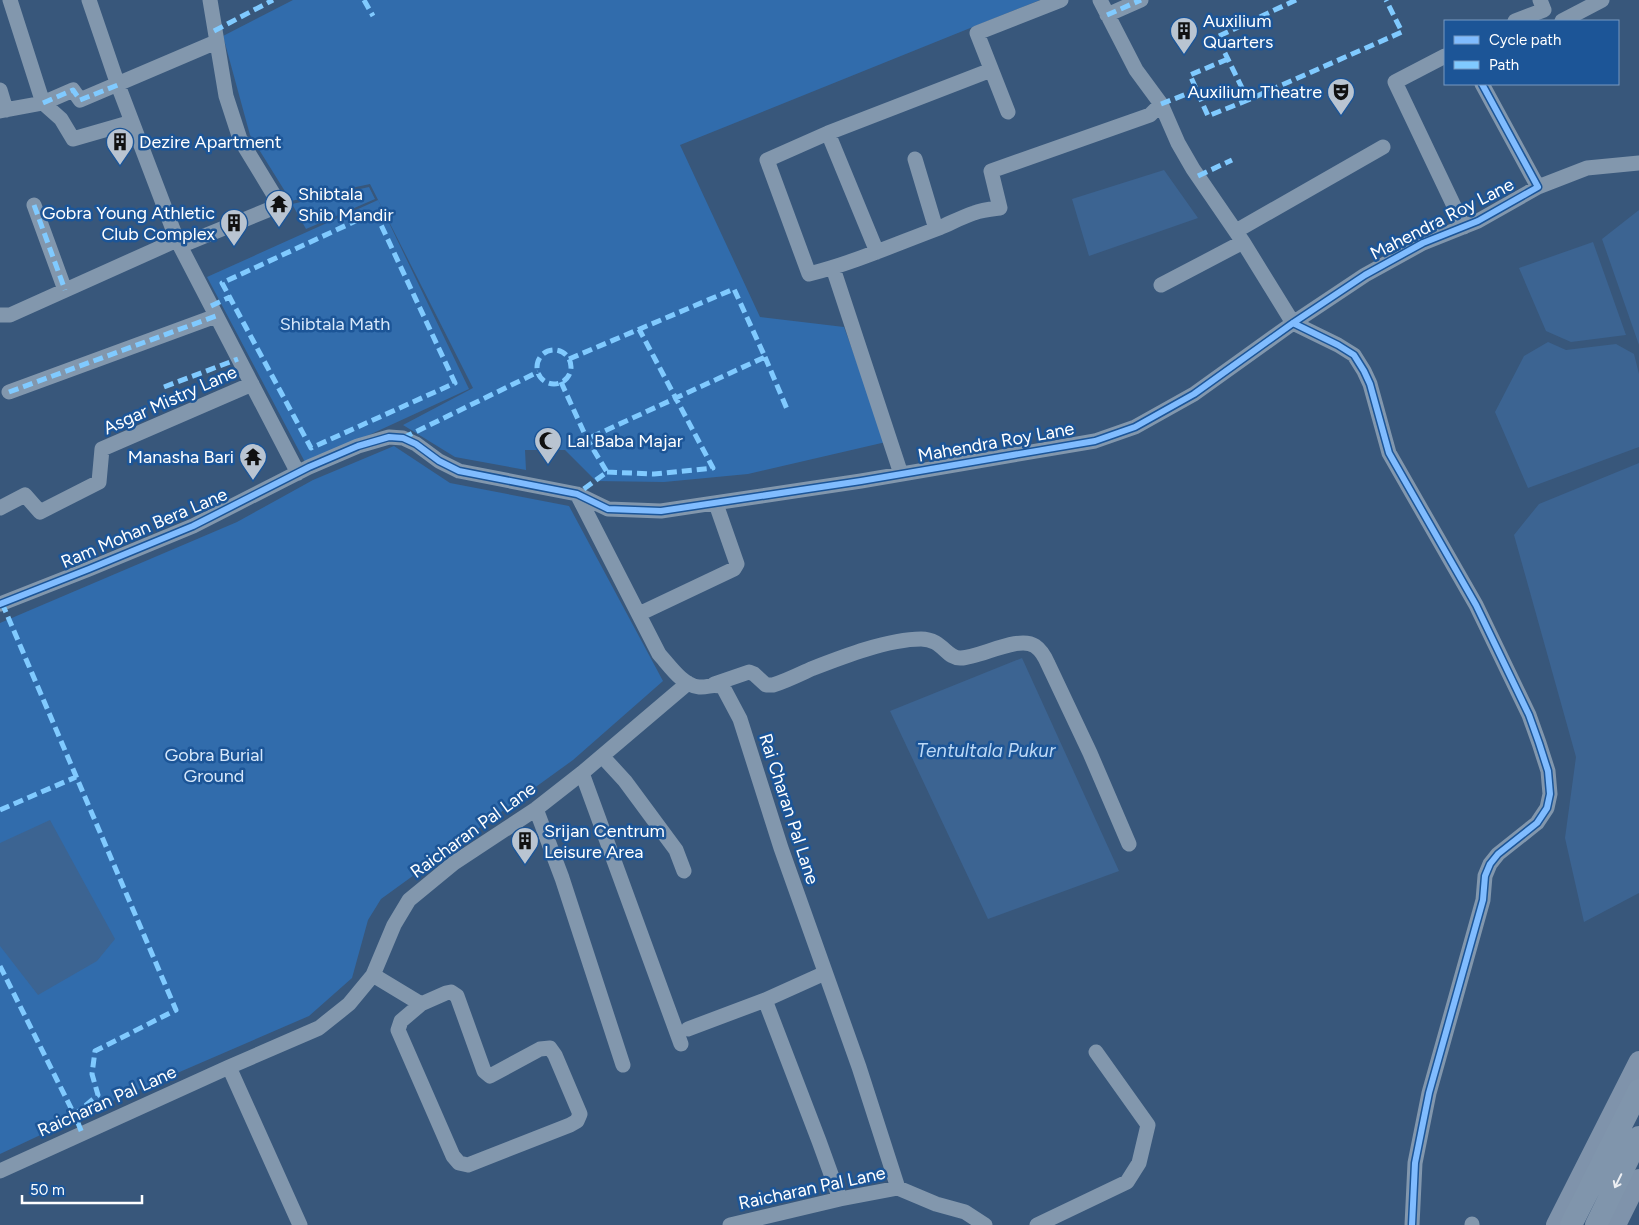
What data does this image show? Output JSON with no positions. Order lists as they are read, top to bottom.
{
  "streets": {
    "street": [
      "Mahendra Roy Lane",
      "Asgar Mistry Lane",
      "Ram Mohan Bera Lane",
      "Rai Charan Pal Lane",
      "Raicharan Pal Lane"
    ]
  },
  "crossings": [
    ["Mahendra Roy Lane", "Asgar Mistry Lane"],
    ["Mahendra Roy Lane", "Ram Mohan Bera Lane"],
    ["Asgar Mistry Lane", "Ram Mohan Bera Lane"],
    ["Rai Charan Pal Lane", "Raicharan Pal Lane"]
  ],
  "water": ["Tentultala Pukur"],
  "parks": ["Shibtala Math", "Gobra Burial Ground"],
  "places": {
    "building": [
      "Auxilium Quarters",
      "Dezire Apartment",
      "Gobra Young Athletic Club Complex",
      "Srijan Centrum Leisure Area"
    ],
    "theatre": ["Auxilium Theatre"],
    "temple": ["Shibtala Shib Mandir", "Manasha Bari"],
    "mosque": ["Lal Baba Majar"]
  },
  "legend": ["Cycle path", "Path"],
  "scale_bar": "50 m"
}
